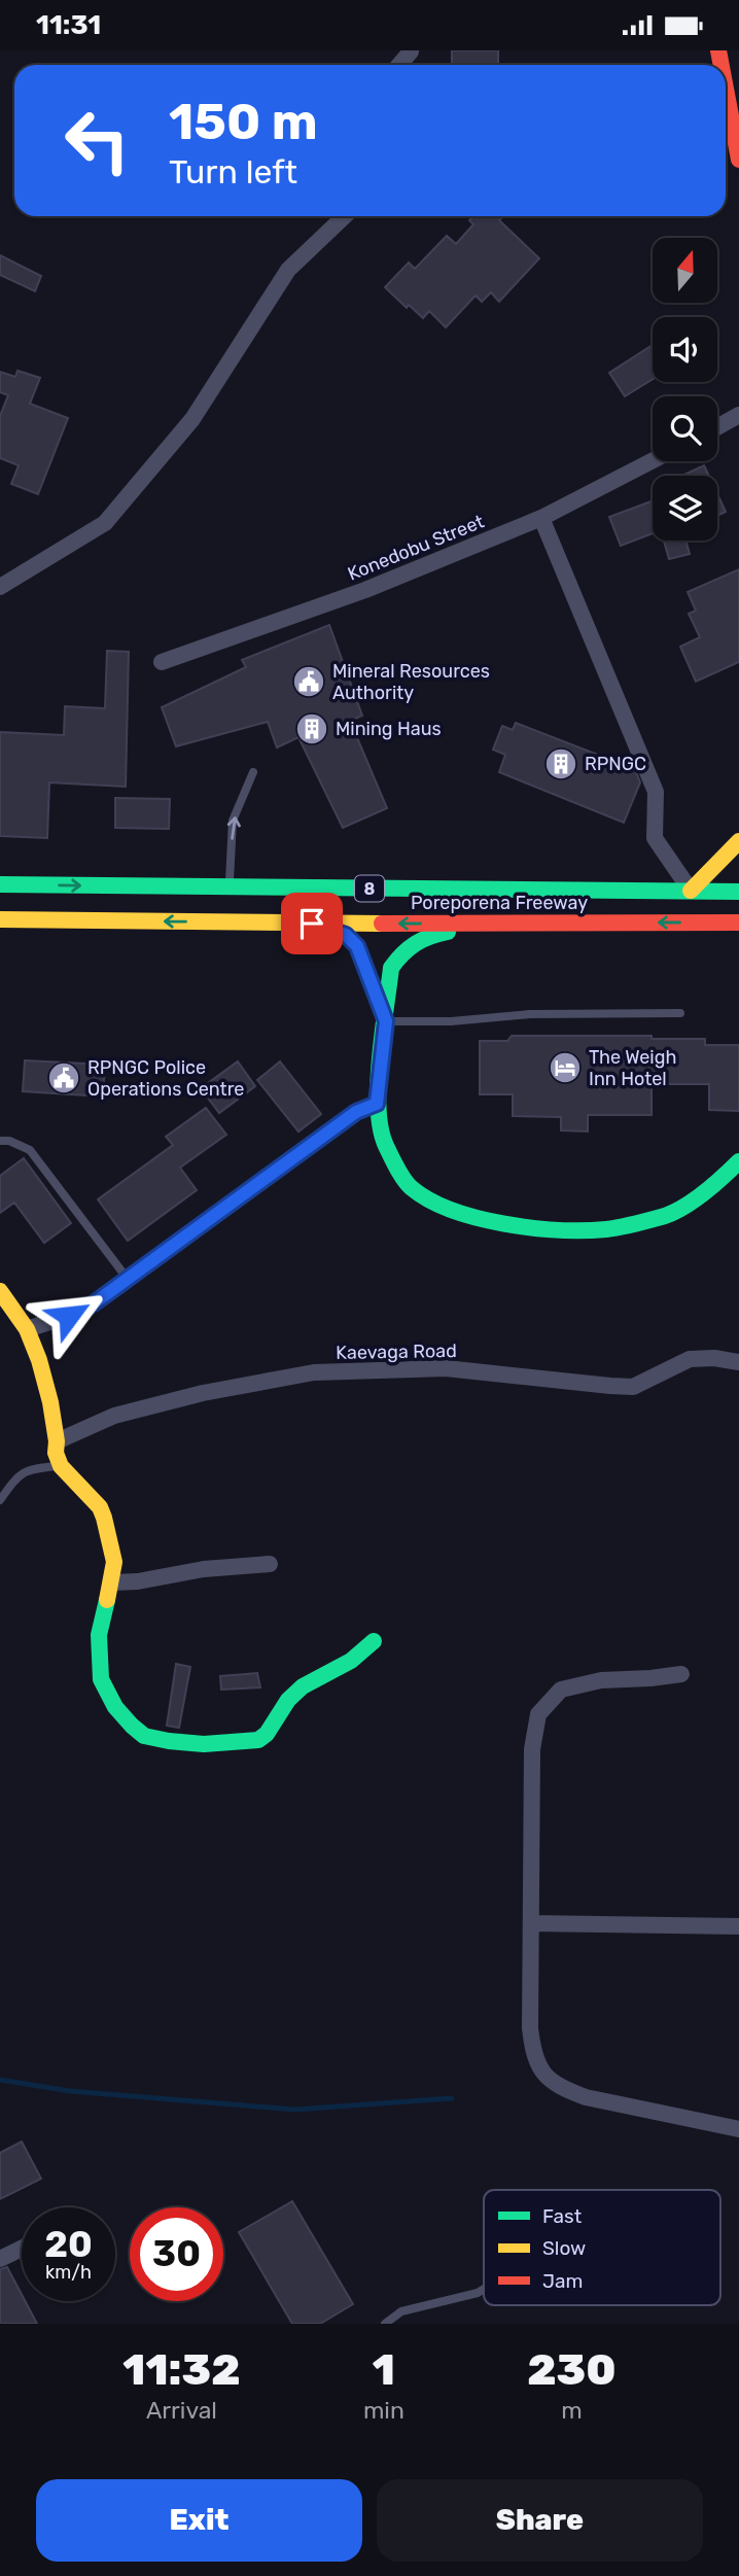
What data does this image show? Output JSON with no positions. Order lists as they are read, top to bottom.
{
  "streets": {
    "main road": ["8", "Poreporena Freeway"],
    "street": ["Konedobu Street", "Kaevaga Road"]
  },
  "places": {
    "public building": ["Mineral Resources Authority", "RPNGC Police Operations Centre"],
    "building": ["Mining Haus", "RPNGC"],
    "hotel": ["The Weigh Inn Hotel"]
  },
  "legend": ["Fast", "Slow", "Jam"],
  "north": "top",
  "page": {
    "status": "11:31",
    "turn": ["150 m", "Turn left"],
    "speed": "20 km/h",
    "limit": "30",
    "eta": [
      "11:32",
      "Arrival",
      "1",
      "min",
      "230",
      "m"
    ],
    "buttons": ["Exit", "Share"]
  }
}
